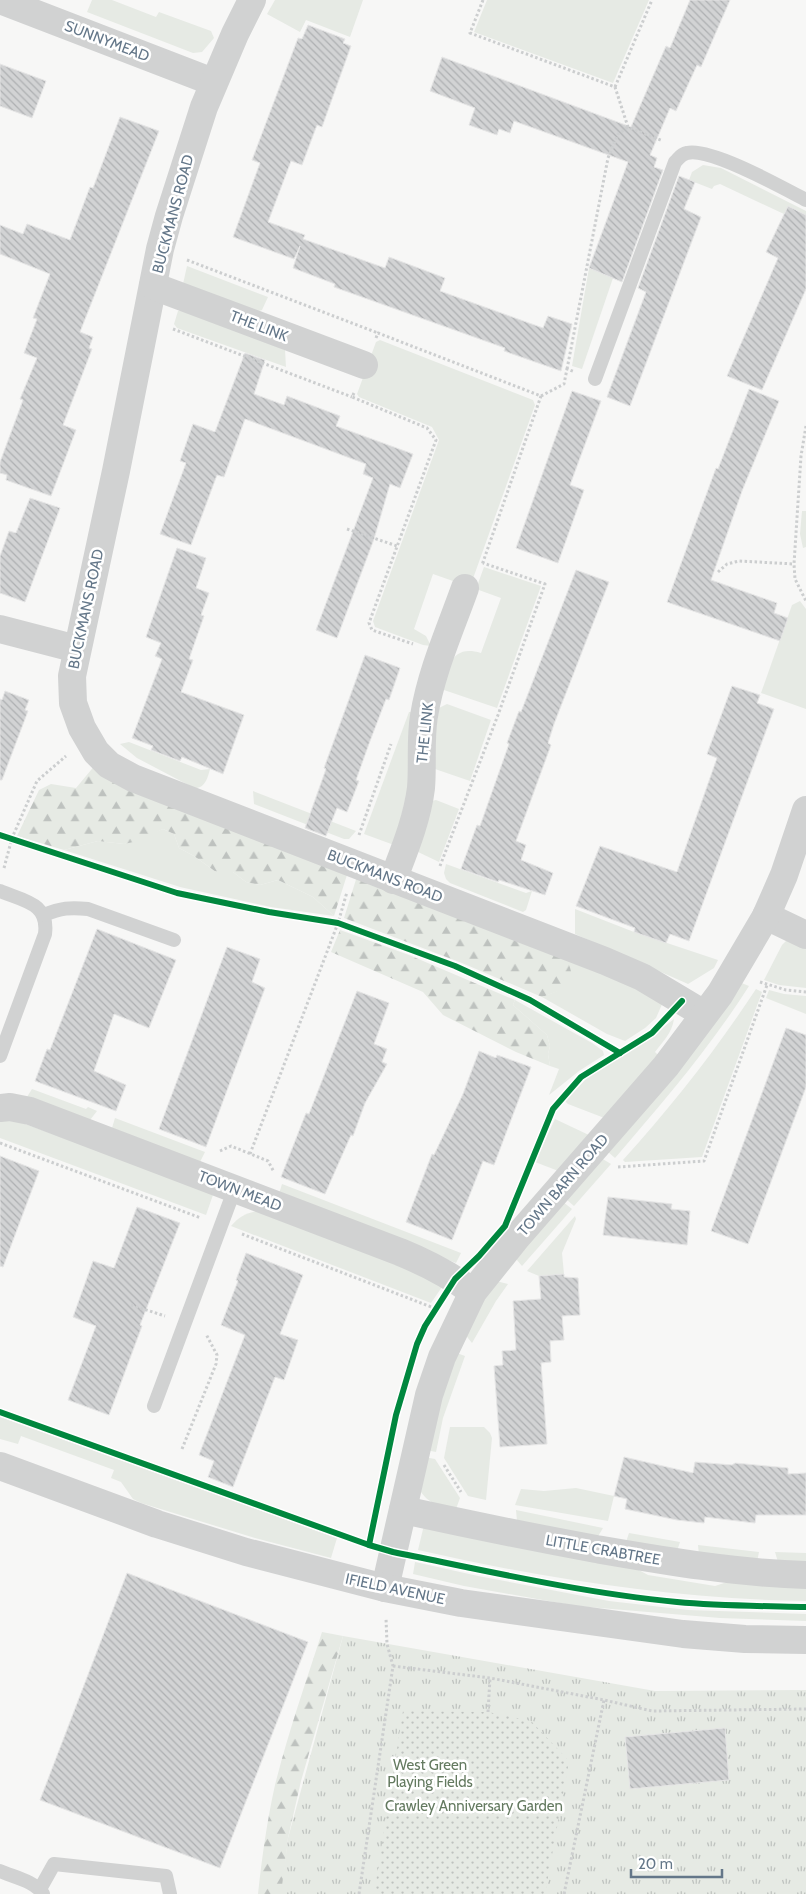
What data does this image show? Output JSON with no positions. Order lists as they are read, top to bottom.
{
  "streets": {
    "street": [
      "SUNNYMEAD",
      "BUCKMANS ROAD",
      "THE LINK",
      "TOWN BARN ROAD",
      "TOWN MEAD",
      "LITTLE CRABTREE",
      "IFIELD AVENUE"
    ]
  },
  "crossings": [
    ["SUNNYMEAD", "BUCKMANS ROAD"],
    ["BUCKMANS ROAD", "THE LINK"],
    ["BUCKMANS ROAD", "TOWN BARN ROAD"],
    ["TOWN BARN ROAD", "TOWN MEAD"],
    ["TOWN BARN ROAD", "LITTLE CRABTREE"],
    ["TOWN BARN ROAD", "IFIELD AVENUE"]
  ],
  "parks": ["West Green Playing Fields", "Crawley Anniversary Garden"],
  "scale_bar": "20 m"
}
